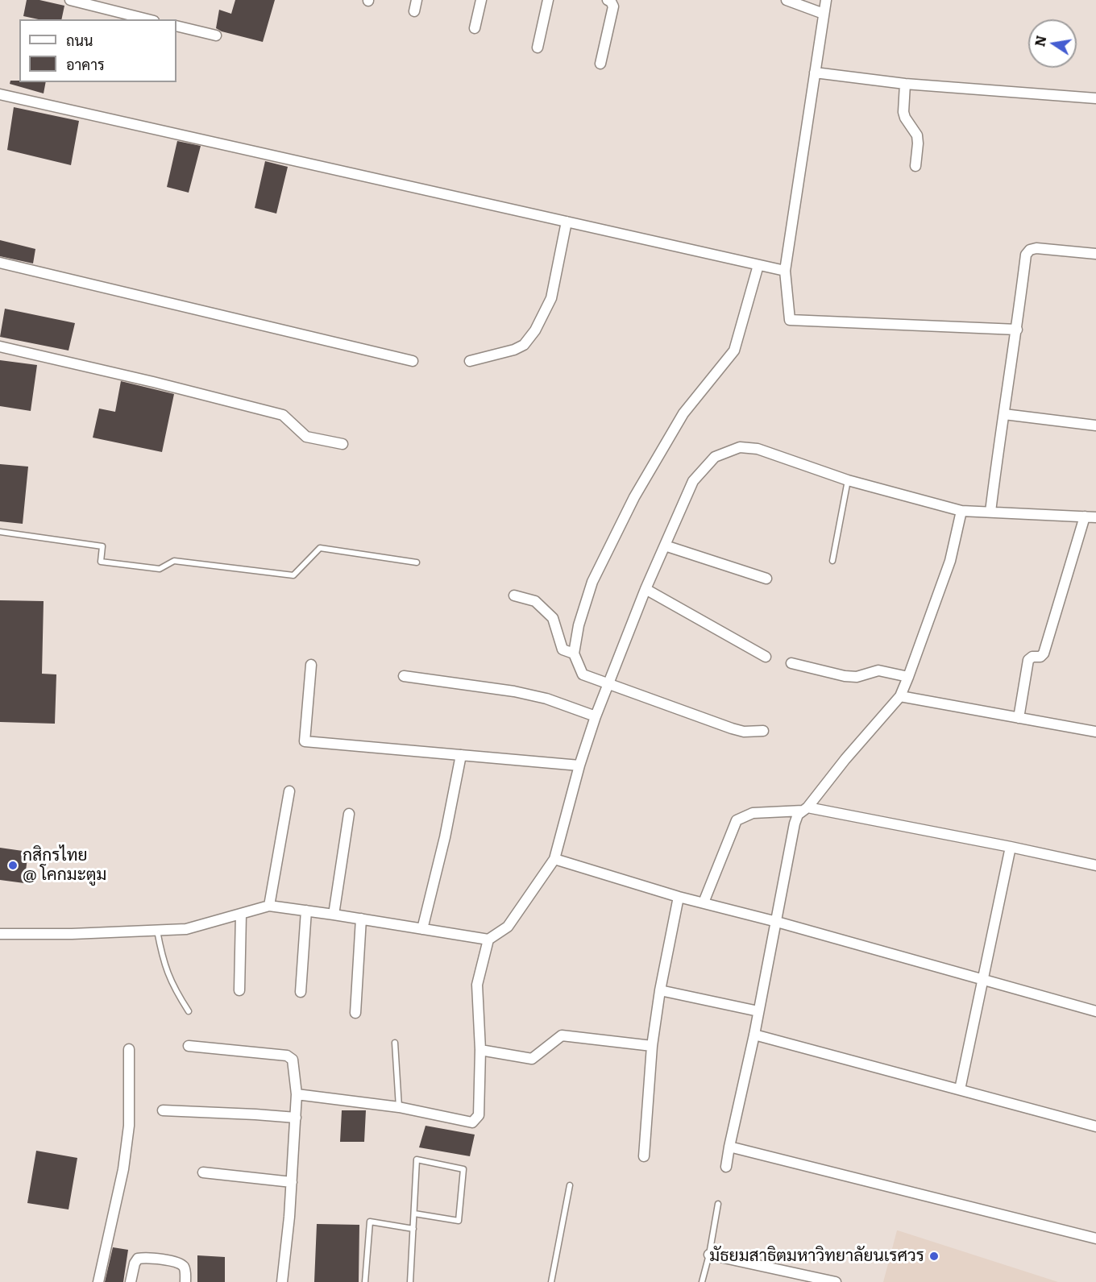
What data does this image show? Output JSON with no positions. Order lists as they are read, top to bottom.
{
  "places": ["กสิกรไทย @ โคกมะตูม", "มัธยมสาธิตมหาวิทยาลัยนเรศวร"],
  "legend": ["ถนน", "อาคาร"],
  "north": "left"
}
